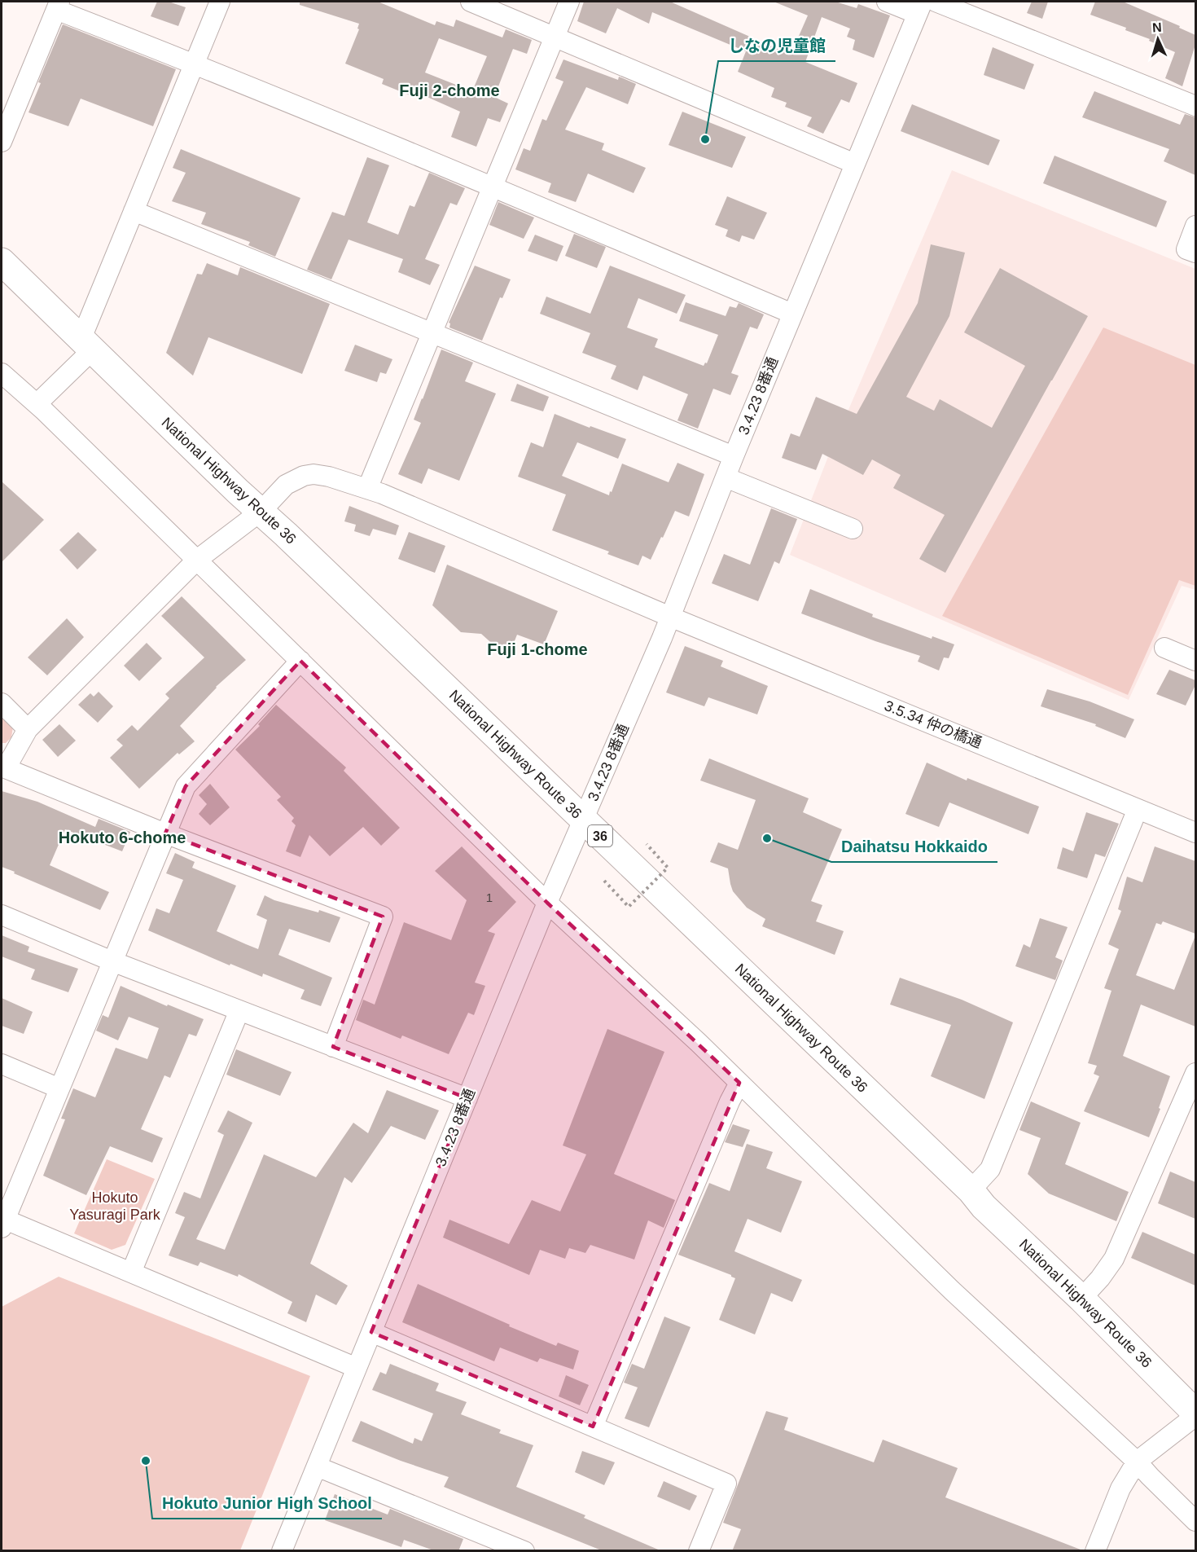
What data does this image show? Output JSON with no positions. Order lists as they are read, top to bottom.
{
  "streets": {
    "highway": ["National Highway Route 36", "36"],
    "street": ["3.4.23 8番通", "3.5.34 仲の橋通"]
  },
  "crossings": [
    ["3.4.23 8番通", "National Highway Route 36"],
    ["3.4.23 8番通", "3.5.34 仲の橋通"],
    ["National Highway Route 36", "3.5.34 仲の橋通"]
  ],
  "districts": ["Fuji 2-chome", "Fuji 1-chome", "Hokuto 6-chome"],
  "parks": ["Hokuto Yasuragi Park"],
  "places": ["しなの児童館", "Daihatsu Hokkaido", "Hokuto Junior High School"],
  "house_numbers": ["1"],
  "north": "top"
}
